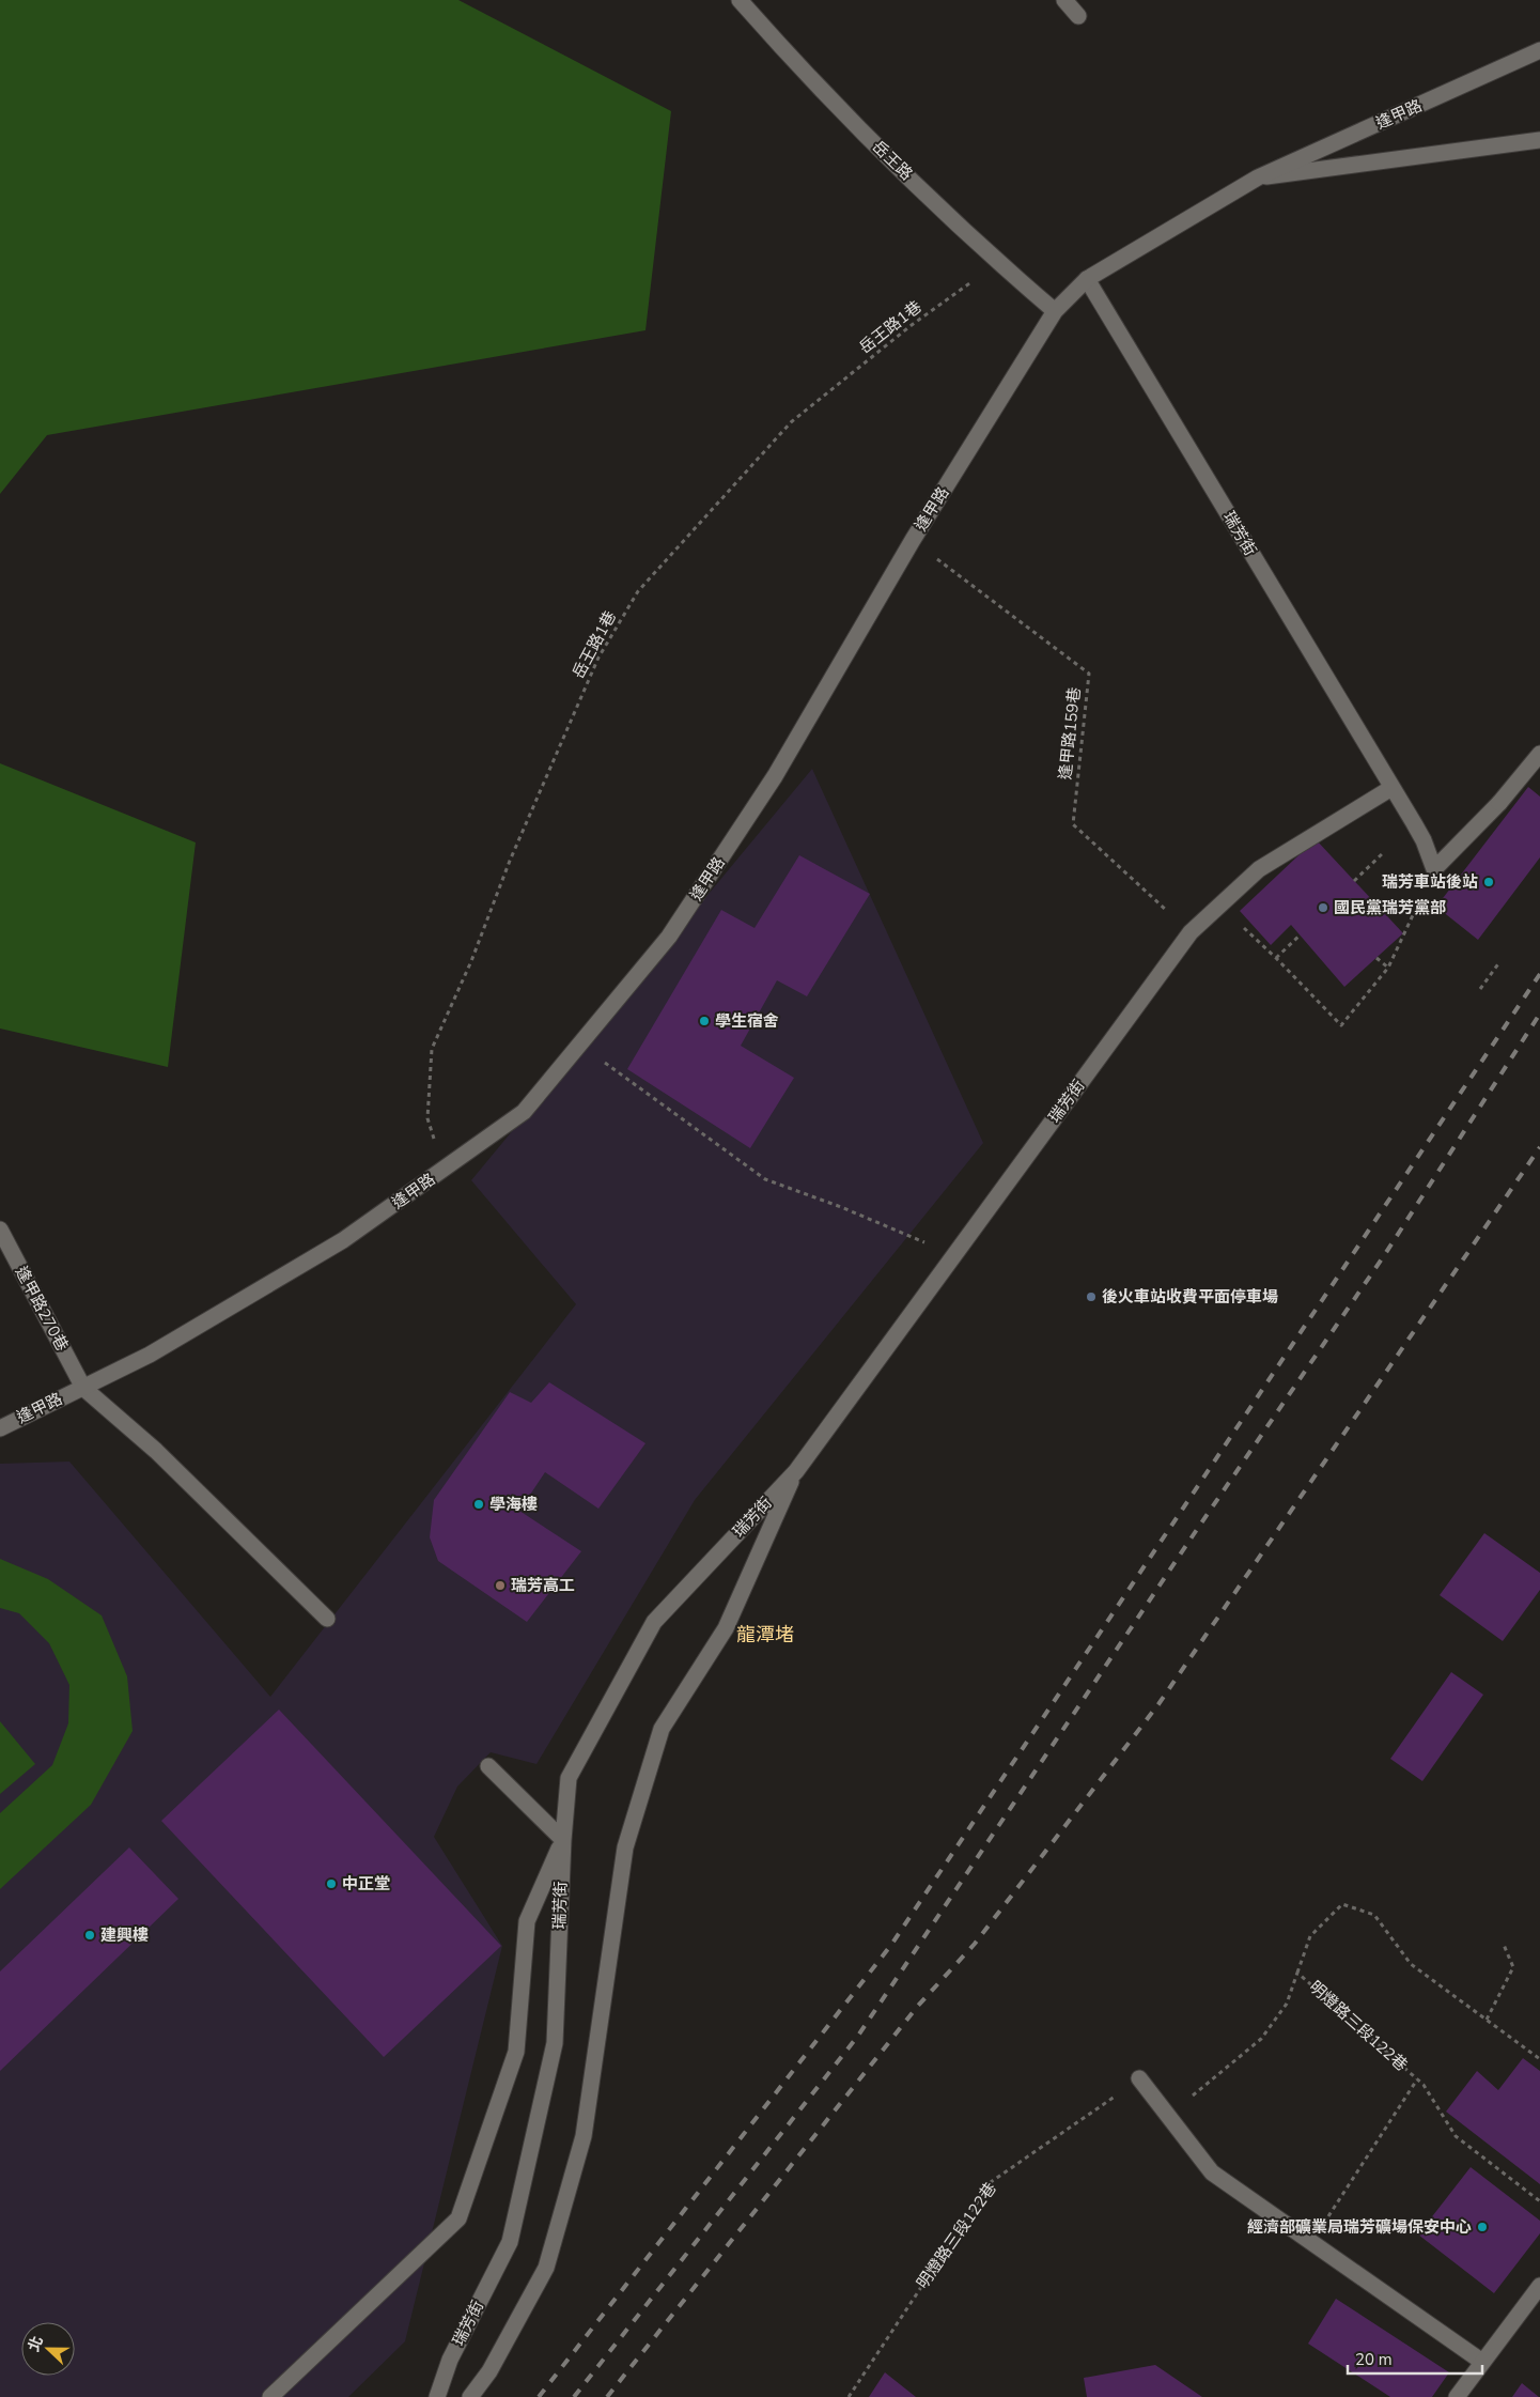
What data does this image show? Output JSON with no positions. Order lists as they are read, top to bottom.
{
  "streets": {
    "main road": [
      "逢甲路",
      "岳王路",
      "瑞芳街",
      "逢甲路270巷"
    ],
    "path": ["岳王路1巷", "逢甲路159巷", "明燈路三段122巷"]
  },
  "crossings": [
    ["逢甲路", "岳王路"],
    ["逢甲路", "岳王路1巷"],
    ["逢甲路", "瑞芳街"],
    ["逢甲路", "逢甲路159巷"],
    ["逢甲路", "逢甲路270巷"],
    ["岳王路", "岳王路1巷"],
    ["瑞芳街", "逢甲路159巷"]
  ],
  "districts": ["龍潭堵"],
  "places": [
    "瑞芳車站後站",
    "國民黨瑞芳黨部",
    "學生宿舍",
    "後火車站收費平面停車場",
    "學海樓",
    "瑞芳高工",
    "中正堂",
    "建興樓",
    "經濟部礦業局瑞芳礦場保安中心"
  ],
  "scale_bar": "20 m",
  "north": "left"
}
